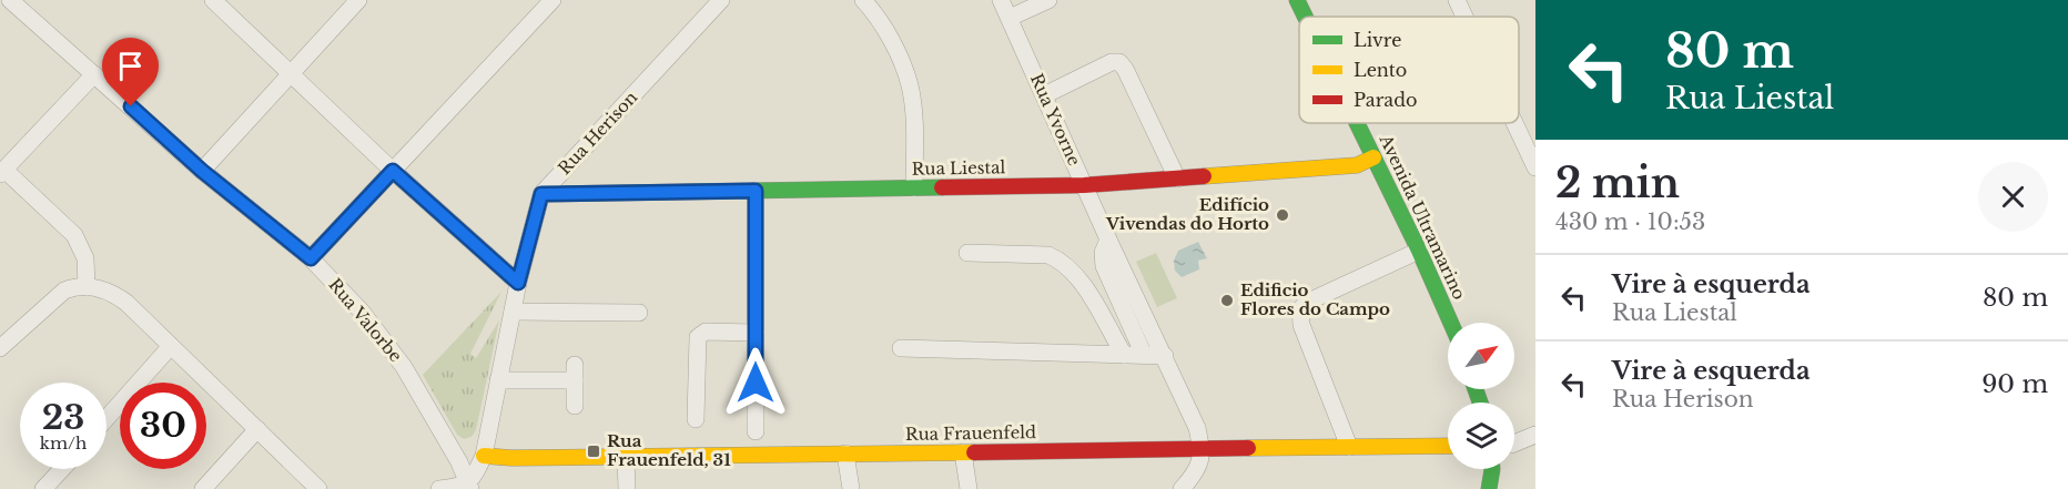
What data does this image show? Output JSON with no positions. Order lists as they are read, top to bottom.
{
  "streets": {
    "street": [
      "Rua Yvorne",
      "Rua Herison",
      "Rua Liestal",
      "Avenida Ultramarino",
      "Rua Valorbe",
      "Rua Frauenfeld"
    ]
  },
  "crossings": [
    ["Rua Yvorne", "Rua Liestal"],
    ["Rua Yvorne", "Rua Frauenfeld"],
    ["Rua Herison", "Rua Liestal"],
    ["Rua Herison", "Rua Valorbe"],
    ["Rua Herison", "Rua Frauenfeld"],
    ["Rua Liestal", "Avenida Ultramarino"]
  ],
  "places": {
    "other": ["Edifício Vivendas do Horto", "Edificio Flores do Campo"],
    "transit": ["Rua Frauenfeld, 31"]
  },
  "legend": ["Livre", "Lento", "Parado"],
  "north": "top right",
  "page": {
    "turn": ["80 m", "Rua Liestal"],
    "heading": ["2 min", "430 m · 10:53"],
    "list": [
      {
        "name": "Vire à esquerda",
        "note": "Rua Liestal",
        "value": "80 m"
      },
      {
        "name": "Vire à esquerda",
        "note": "Rua Herison",
        "value": "90 m"
      }
    ],
    "speed": "23 km/h",
    "limit": "30"
  }
}
